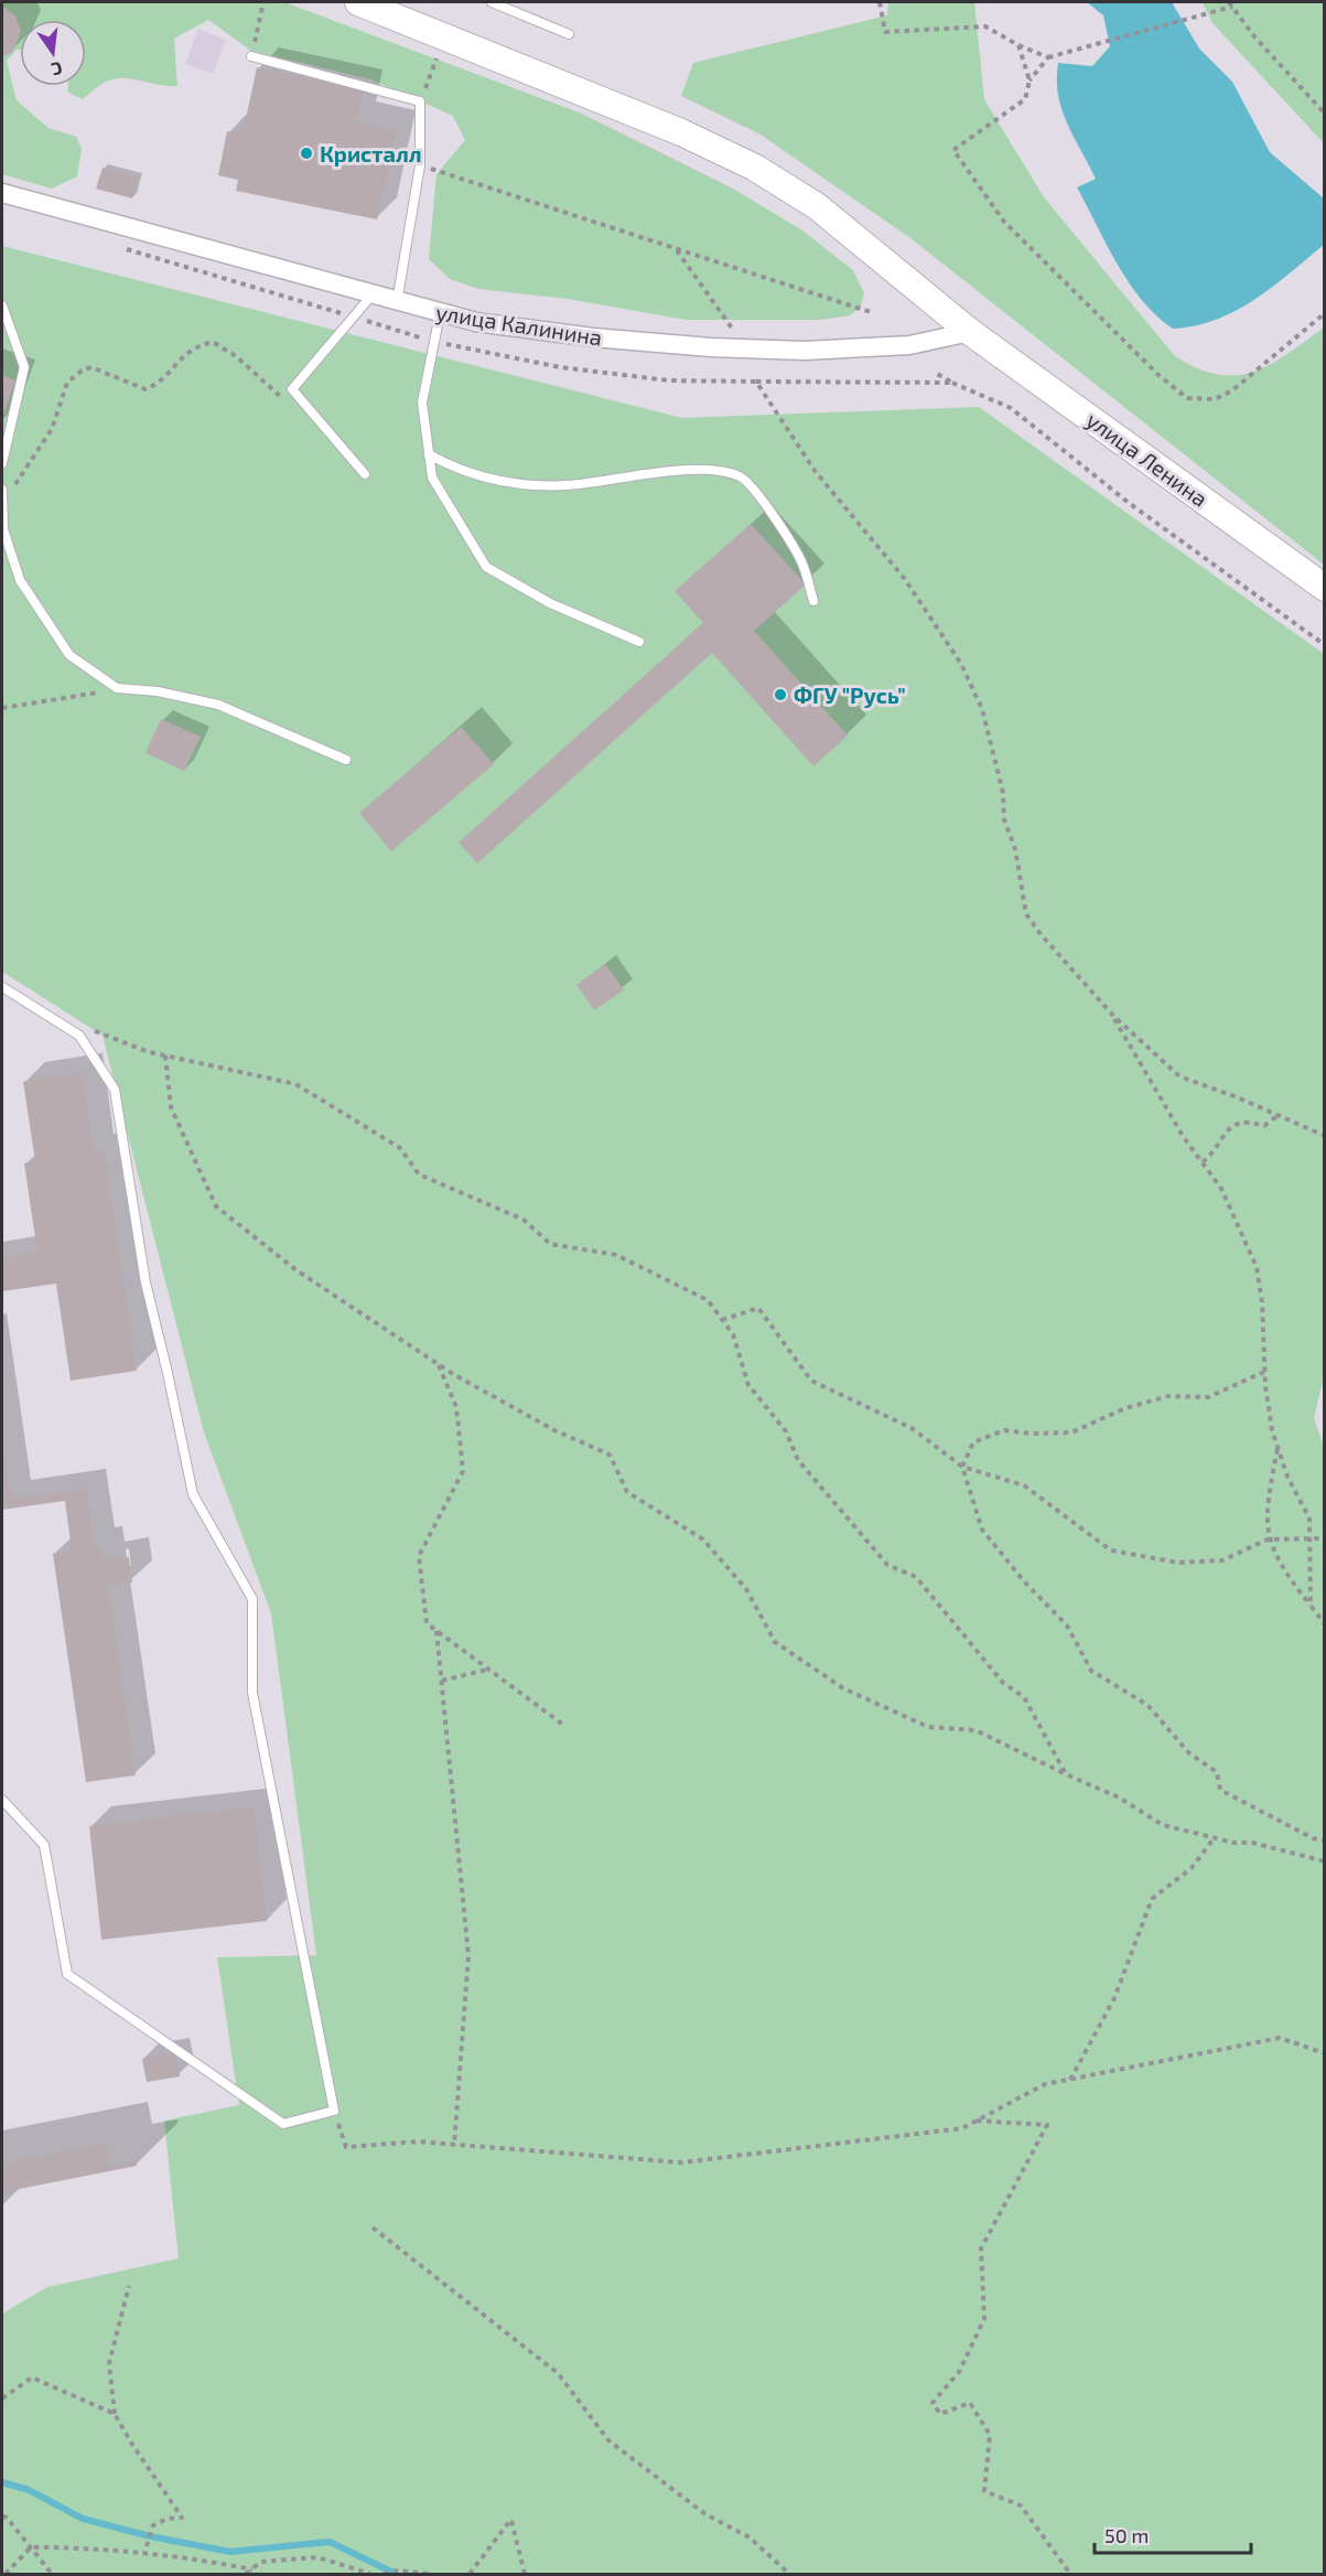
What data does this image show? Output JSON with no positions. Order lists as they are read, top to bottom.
{
  "streets": {
    "main road": ["улица Ленина"],
    "street": ["улица Калинина"]
  },
  "crossings": [
    ["улица Калинина", "улица Ленина"]
  ],
  "places": ["Кристалл", "ФГУ \"Русь\""],
  "scale_bar": "50 m",
  "north": "bottom"
}
